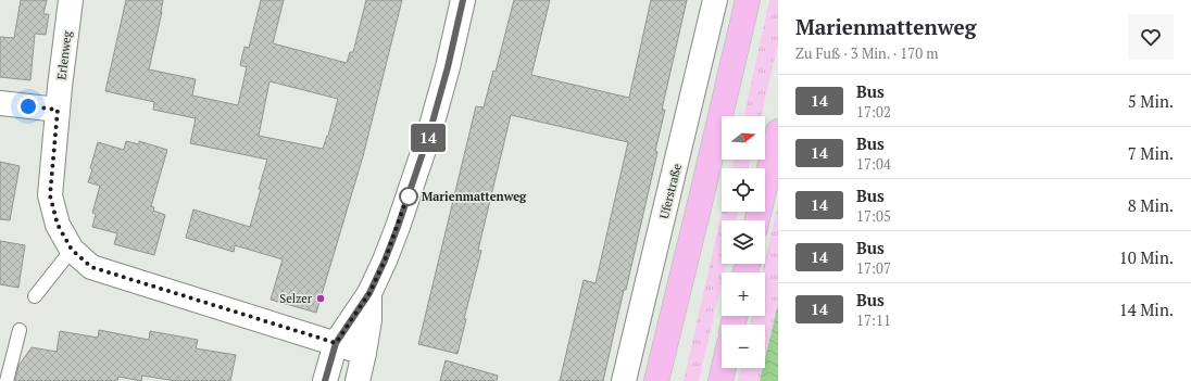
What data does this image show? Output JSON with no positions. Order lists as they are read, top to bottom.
{
  "streets": {
    "street": ["Erlenweg", "Uferstraße"]
  },
  "places": ["Marienmattenweg", "Selzer"],
  "lines": ["bus line 14"],
  "north": "right",
  "page": {
    "on_map": "14",
    "heading": ["Marienmattenweg", "Zu Fuß · 3 Min. · 170 m"],
    "list": [
      {
        "mark": "14",
        "name": "Bus",
        "note": "17:02",
        "value": "5 Min."
      },
      {
        "mark": "14",
        "name": "Bus",
        "note": "17:04",
        "value": "7 Min."
      },
      {
        "mark": "14",
        "name": "Bus",
        "note": "17:05",
        "value": "8 Min."
      },
      {
        "mark": "14",
        "name": "Bus",
        "note": "17:07",
        "value": "10 Min."
      },
      {
        "mark": "14",
        "name": "Bus",
        "note": "17:11",
        "value": "14 Min."
      }
    ],
    "map_buttons": ["+", "−"]
  }
}
